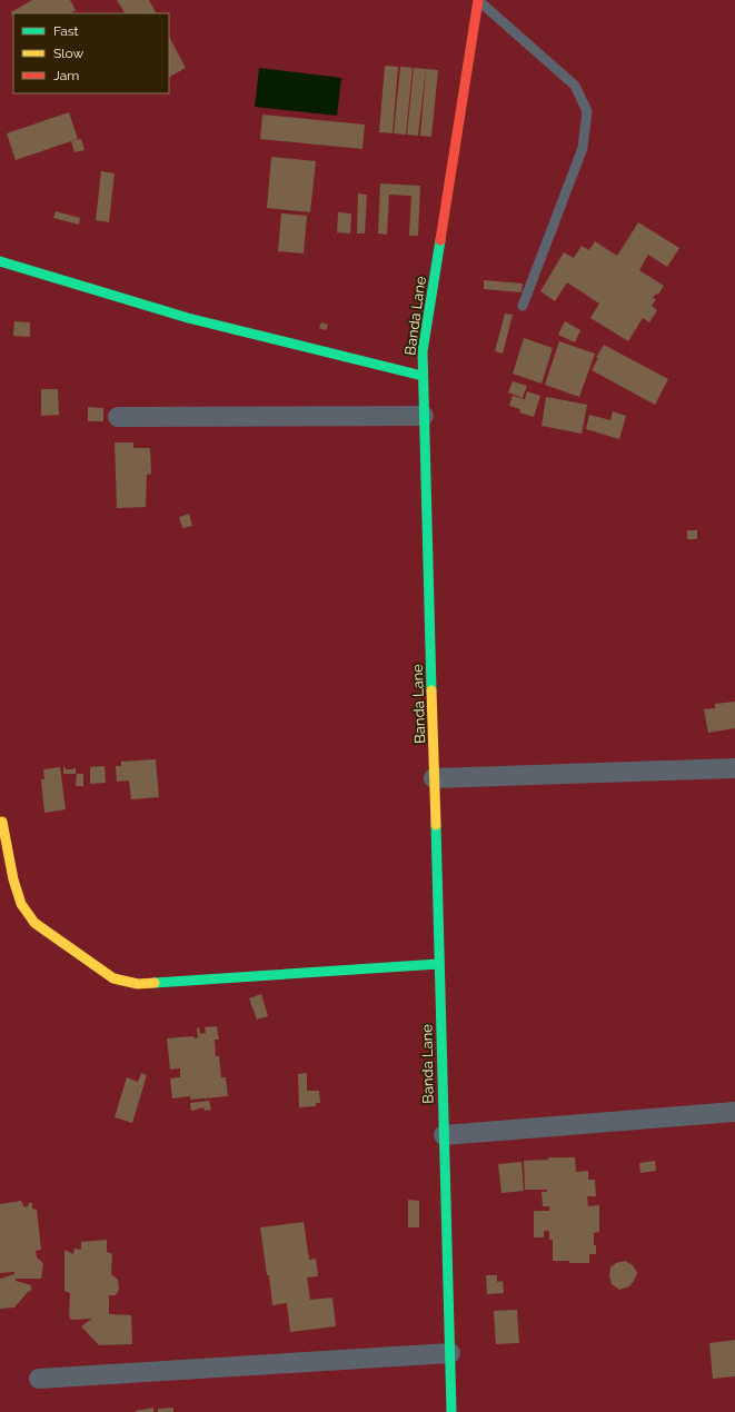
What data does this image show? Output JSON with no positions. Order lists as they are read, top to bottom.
{
  "streets": {
    "street": ["Banda Lane"]
  },
  "legend": ["Fast", "Slow", "Jam"]
}
